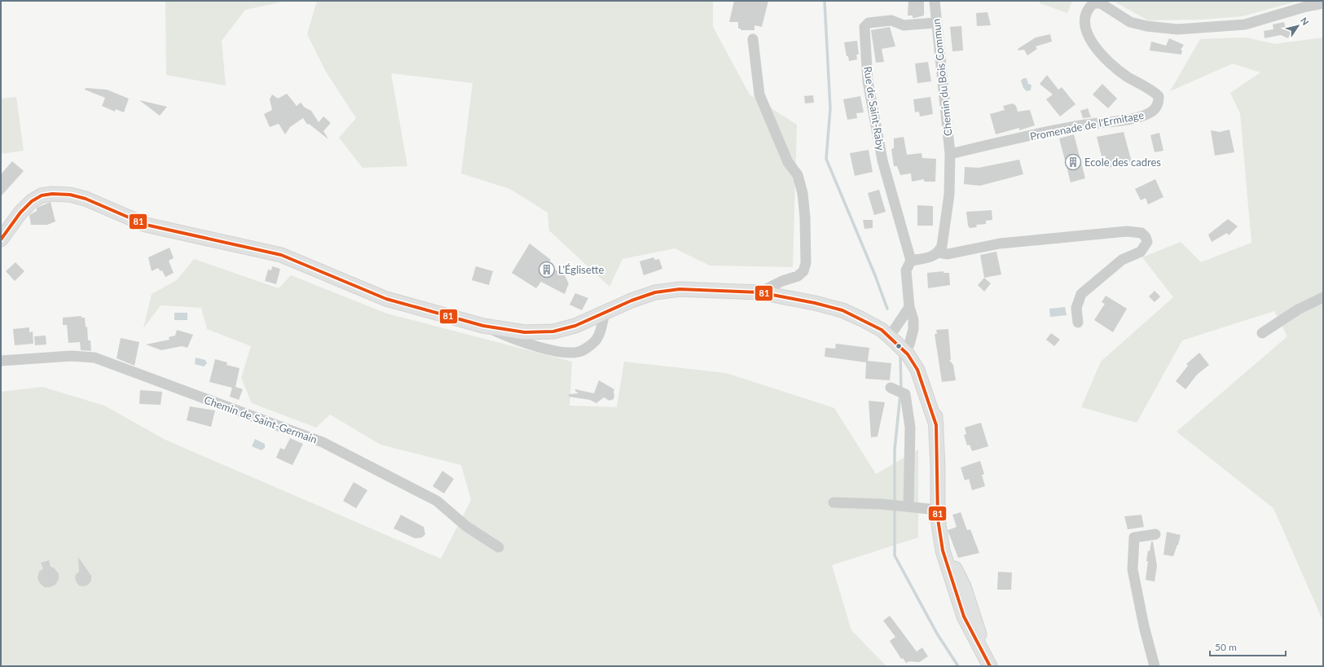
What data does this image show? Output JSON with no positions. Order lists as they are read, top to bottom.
{
  "streets": {
    "street": [
      "Chemin du Bois Commun",
      "Rue de Saint-Raby",
      "Promenade de l'Ermitage",
      "Chemin de Saint-Germain"
    ]
  },
  "crossings": [
    ["Chemin du Bois Commun", "Rue de Saint-Raby"],
    ["Chemin du Bois Commun", "Promenade de l'Ermitage"]
  ],
  "places": {
    "building": ["Ecole des cadres", "L'Églisette"]
  },
  "lines": ["transit line 81"],
  "scale_bar": "50 m",
  "north": "top right"
}
